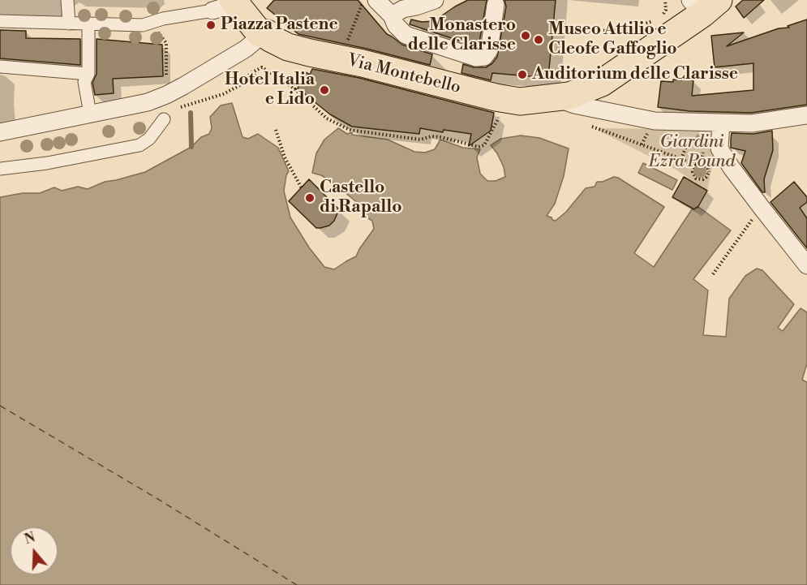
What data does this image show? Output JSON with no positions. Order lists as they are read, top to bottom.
{
  "streets": {
    "main road": ["Via Montebello"]
  },
  "parks": ["Giardini Ezra Pound"],
  "places": [
    "Piazza Pastene",
    "Monastero delle Clarisse",
    "Museo Attilio e Cleofe Gaffoglio",
    "Auditorium delle Clarisse",
    "Hotel Italia e Lido",
    "Castello di Rapallo"
  ],
  "north": "top"
}
